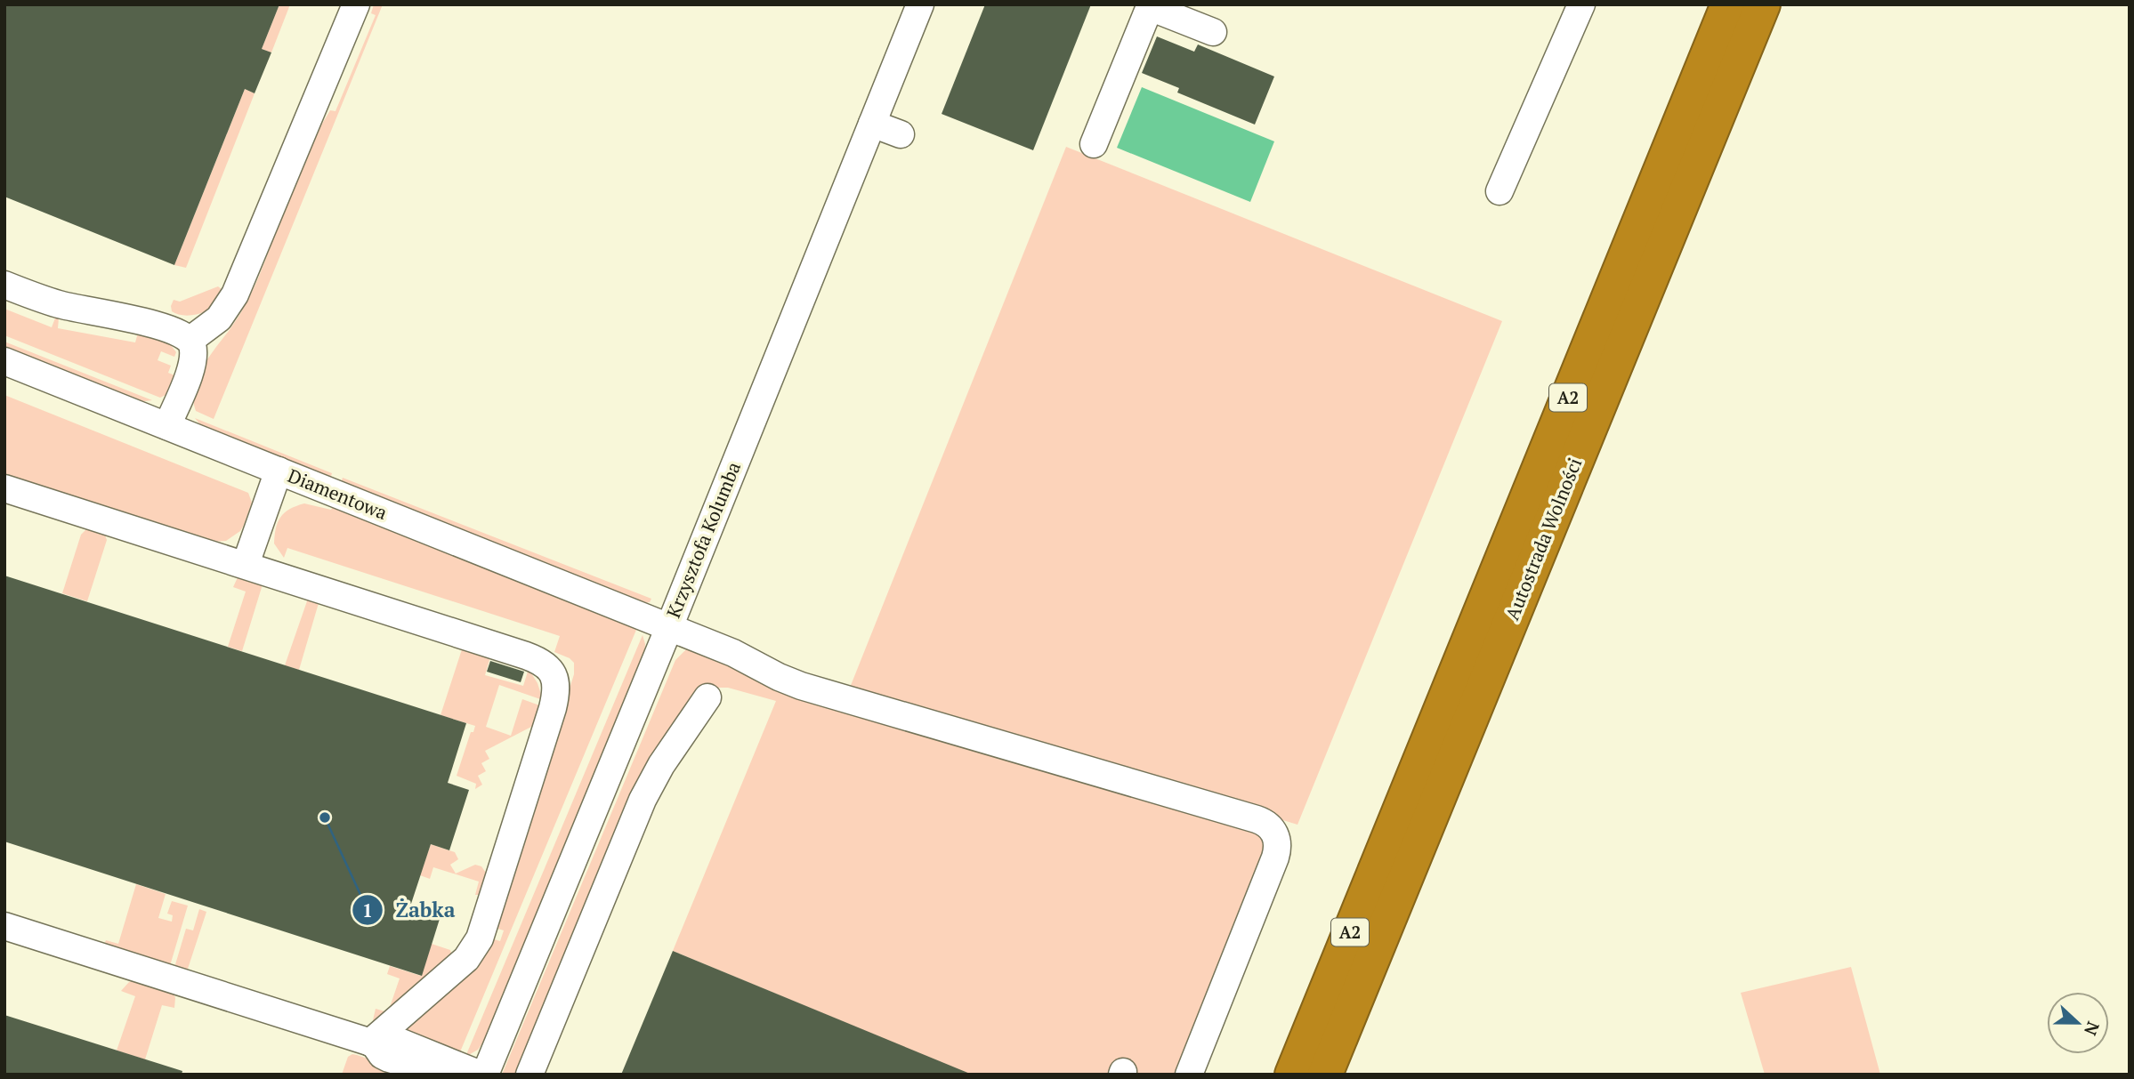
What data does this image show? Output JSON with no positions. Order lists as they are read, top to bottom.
{
  "streets": {
    "highway": ["A2", "Autostrada Wolności"],
    "street": ["Diamentowa", "Krzysztofa Kolumba"]
  },
  "crossings": [
    ["Diamentowa", "Krzysztofa Kolumba"]
  ],
  "places": ["Żabka"],
  "north": "right"
}
